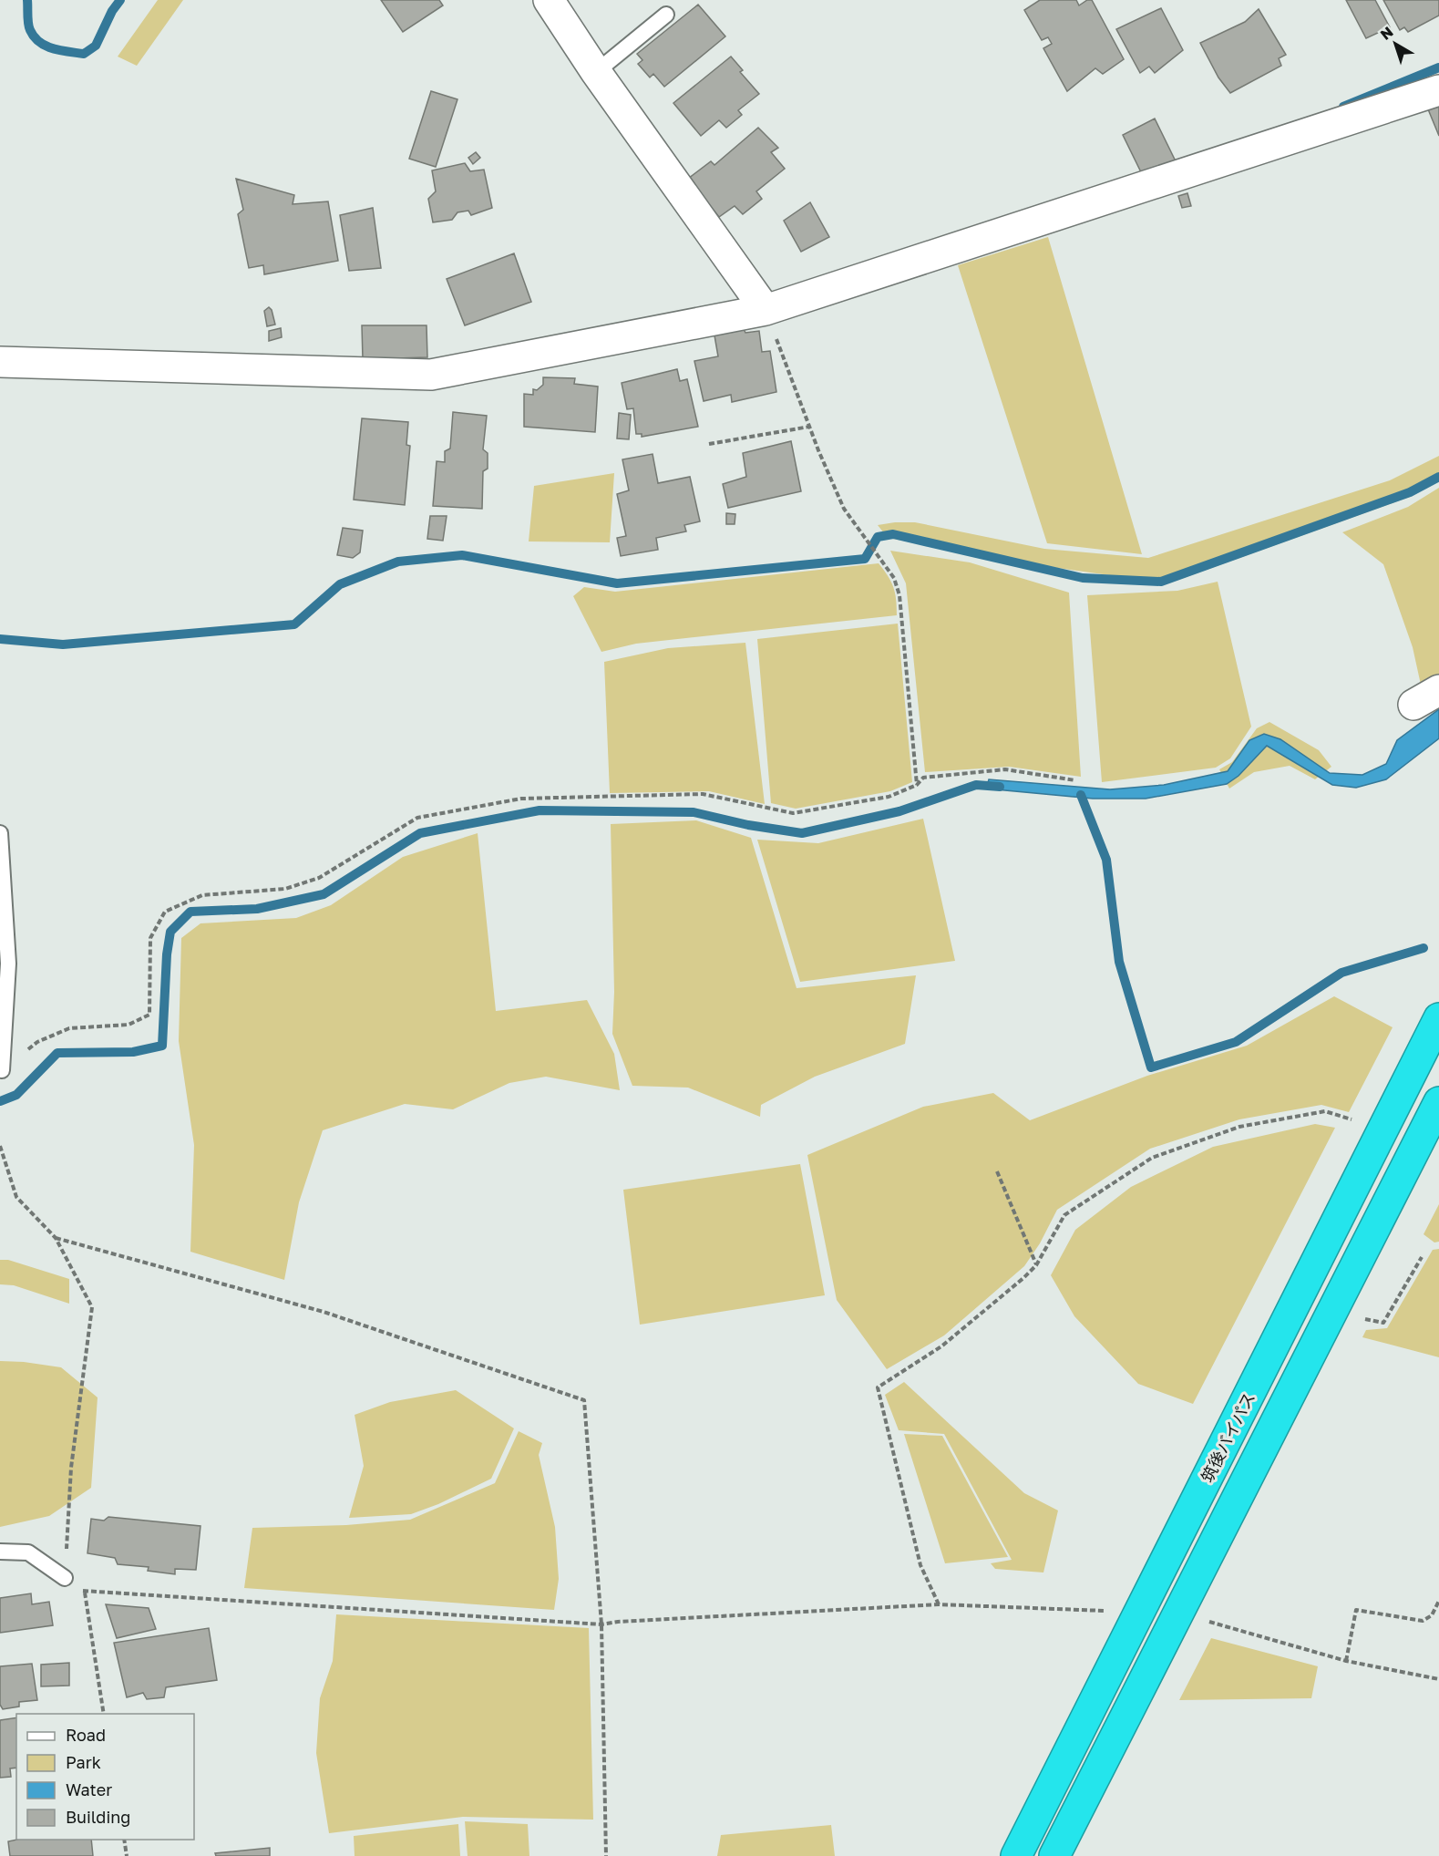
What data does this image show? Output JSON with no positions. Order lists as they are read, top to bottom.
{
  "streets": {
    "highway": ["筑後バイパス"]
  },
  "legend": [
    "Road",
    "Park",
    "Water",
    "Building"
  ],
  "north": "top left"
}
